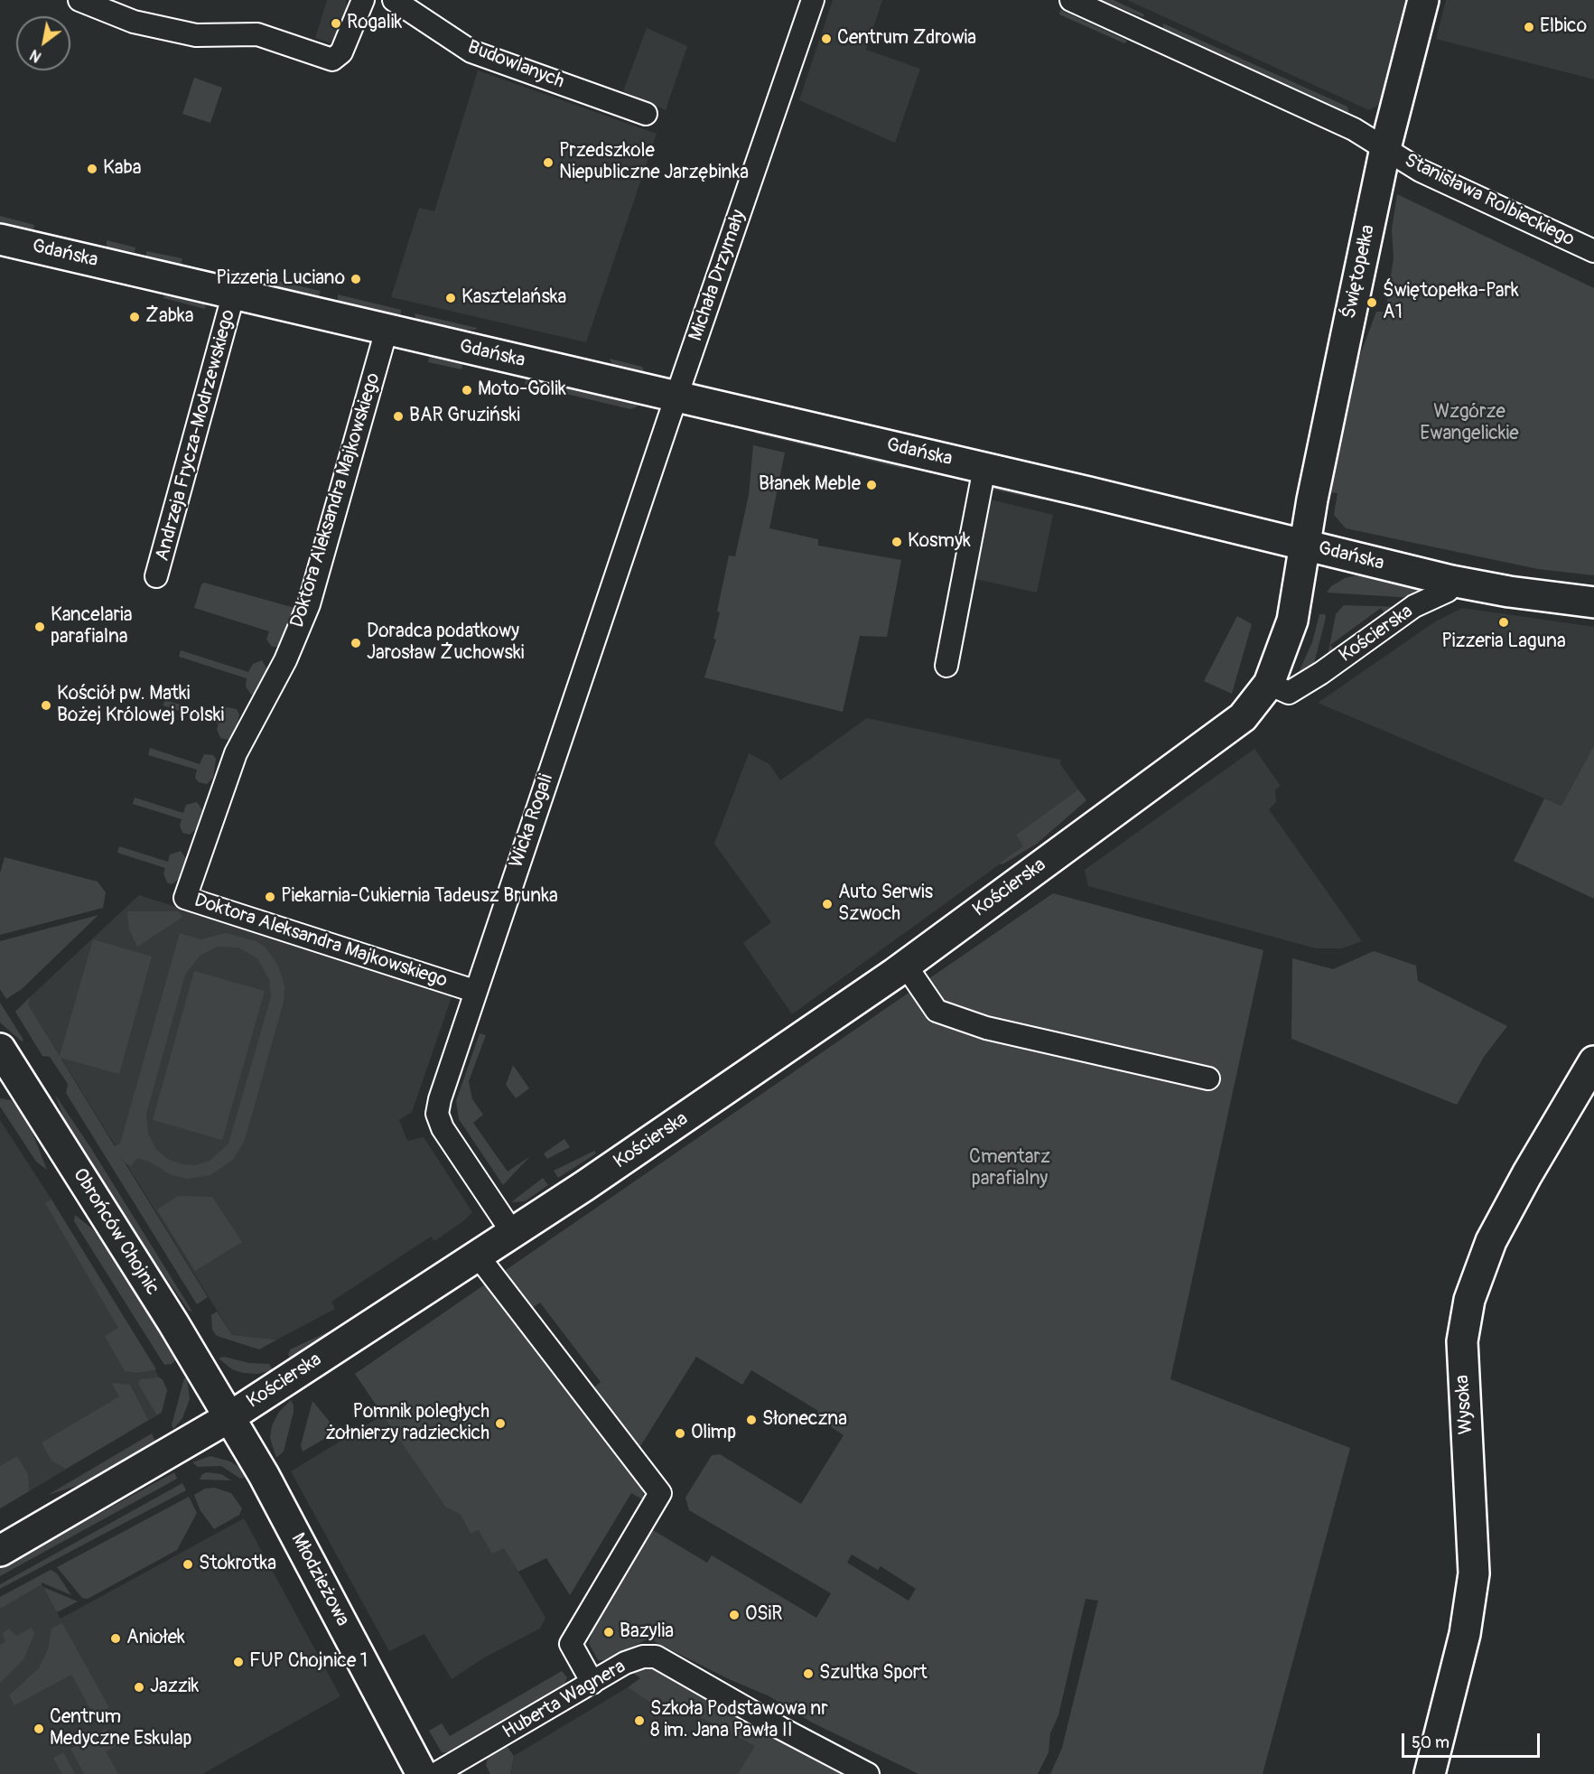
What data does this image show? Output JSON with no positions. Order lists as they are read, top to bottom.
{
  "streets": {
    "main road": [
      "Gdańska",
      "Świętopełka",
      "Kościerska",
      "Obrońców Chojnic",
      "Wysoka",
      "Młodzieżowa"
    ],
    "street": [
      "Budowlanych",
      "Stanisława Rolbieckiego",
      "Michała Drzymały",
      "Andrzeja Frycza-Modrzewskiego",
      "Doktora Aleksandra Majkowskiego",
      "Wicka Rogali",
      "Huberta Wagnera"
    ]
  },
  "crossings": [
    ["Stanisława Rolbieckiego", "Świętopełka"],
    ["Gdańska", "Świętopełka"],
    ["Gdańska", "Michała Drzymały"],
    ["Gdańska", "Andrzeja Frycza-Modrzewskiego"],
    ["Gdańska", "Doktora Aleksandra Majkowskiego"],
    ["Gdańska", "Kościerska"],
    ["Gdańska", "Wicka Rogali"],
    ["Świętopełka", "Kościerska"],
    ["Michała Drzymały", "Wicka Rogali"],
    ["Doktora Aleksandra Majkowskiego", "Wicka Rogali"],
    ["Kościerska", "Wicka Rogali"],
    ["Kościerska", "Obrońców Chojnic"],
    ["Kościerska", "Młodzieżowa"],
    ["Obrońców Chojnic", "Młodzieżowa"]
  ],
  "parks": ["Wzgórze Ewangelickie", "Cmentarz parafialny"],
  "places": [
    "Rogalik",
    "Elbico",
    "Centrum Zdrowia",
    "Przedszkole Niepubliczne Jarzębinka",
    "Kaba",
    "Pizzeria Luciano",
    "Kasztelańska",
    "Świętopełka-Park A1",
    "Żabka",
    "Moto-Golik",
    "BAR Gruziński",
    "Błanek Meble",
    "Kosmyk",
    "Pizzeria Laguna",
    "Kancelaria parafialna",
    "Doradca podatkowy Jarosław Żuchowski",
    "Kościół pw. Matki Bożej Królowej Polski",
    "Piekarnia-Cukiernia Tadeusz Brunka",
    "Auto Serwis Szwoch",
    "Słoneczna",
    "Pomnik poległych żołnierzy radzieckich",
    "Olimp",
    "Stokrotka",
    "OSiR",
    "Bazylia",
    "Aniołek",
    "FUP Chojnice 1",
    "Szultka Sport",
    "Jazzik",
    "Szkoła Podstawowa nr 8 im. Jana Pawła II",
    "Centrum Medyczne Eskulap"
  ],
  "scale_bar": "50 m",
  "north": "bottom left"
}
